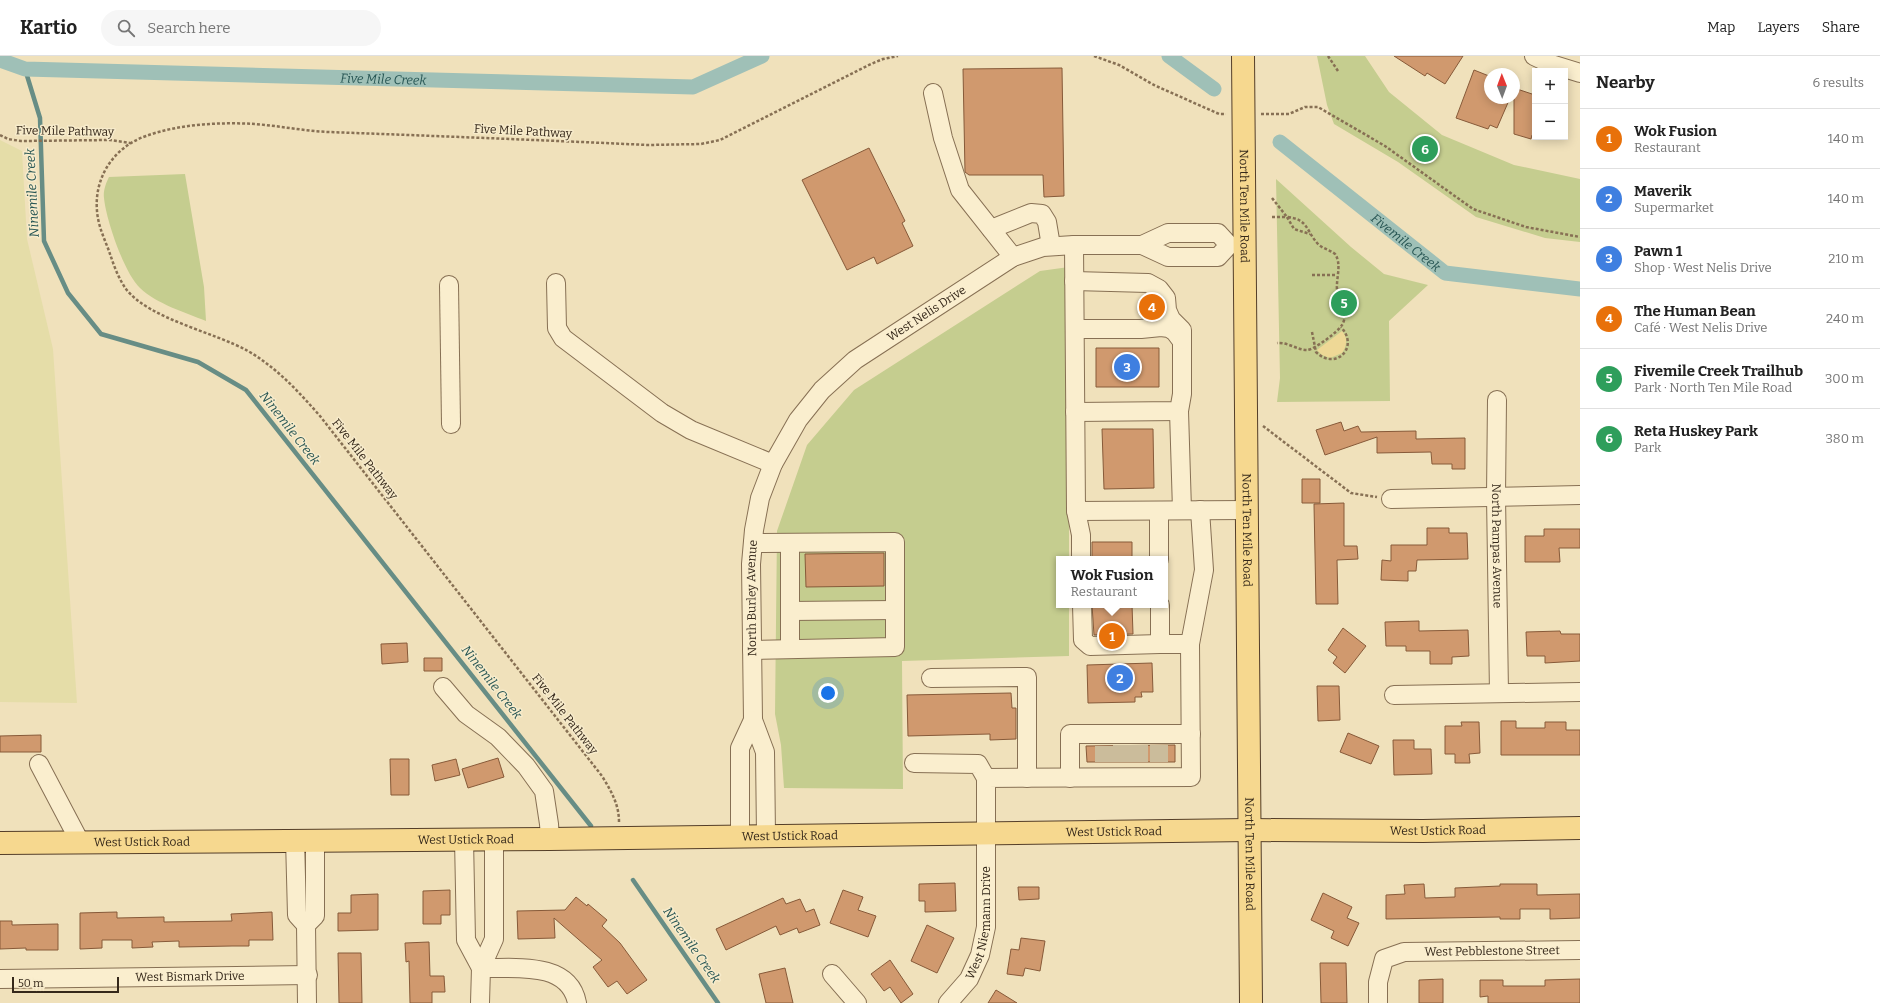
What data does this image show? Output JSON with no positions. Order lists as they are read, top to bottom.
{
  "streets": {
    "main road": ["North Ten Mile Road", "West Ustick Road"],
    "street": [
      "West Nelis Drive",
      "North Pampas Avenue",
      "North Burley Avenue",
      "West Niemann Drive",
      "West Pebblestone Street",
      "West Bismark Drive"
    ],
    "path": ["Five Mile Pathway"]
  },
  "crossings": [
    ["Five Mile Pathway", "West Ustick Road"],
    ["North Ten Mile Road", "West Nelis Drive"],
    ["North Ten Mile Road", "West Ustick Road"],
    ["West Nelis Drive", "North Burley Avenue"],
    ["North Burley Avenue", "West Ustick Road"],
    ["West Ustick Road", "West Niemann Drive"]
  ],
  "water": ["Five Mile Creek", "Ninemile Creek", "Fivemile Creek"],
  "scale_bar": "50 m",
  "north": "top",
  "page": {
    "header": "Kartio",
    "search": "Search here",
    "nav": ["Map", "Layers", "Share"],
    "heading": ["Nearby", "6 results"],
    "map_buttons": ["+", "−"],
    "list": [
      {
        "mark": "1",
        "name": "Wok Fusion",
        "note": "Restaurant",
        "value": "140 m"
      },
      {
        "mark": "2",
        "name": "Maverik",
        "note": "Supermarket",
        "value": "140 m"
      },
      {
        "mark": "3",
        "name": "Pawn 1",
        "note": "Shop · West Nelis Drive",
        "value": "210 m"
      },
      {
        "mark": "4",
        "name": "The Human Bean",
        "note": "Café · West Nelis Drive",
        "value": "240 m"
      },
      {
        "mark": "5",
        "name": "Fivemile Creek Trailhub",
        "note": "Park · North Ten Mile Road",
        "value": "300 m"
      },
      {
        "mark": "6",
        "name": "Reta Huskey Park",
        "note": "Park",
        "value": "380 m"
      }
    ],
    "pins": [
      "6",
      "5",
      "4",
      "3",
      "1",
      "2"
    ],
    "popup": ["Wok Fusion", "Restaurant"],
    "scale": "50 m"
  }
}
